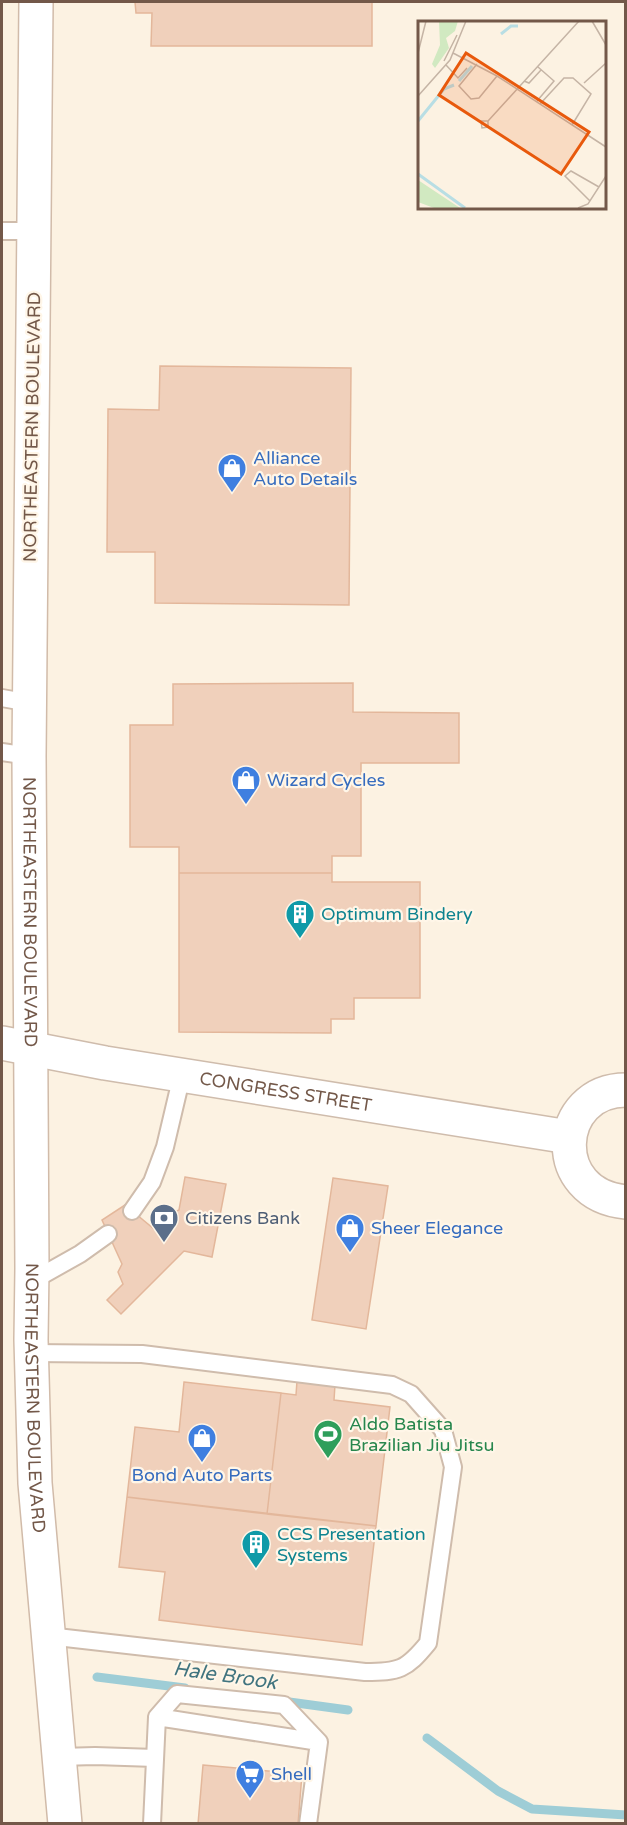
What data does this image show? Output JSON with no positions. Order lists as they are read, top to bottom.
{
  "streets": {
    "street": ["NORTHEASTERN BOULEVARD", "CONGRESS STREET"]
  },
  "crossings": [
    ["NORTHEASTERN BOULEVARD", "CONGRESS STREET"]
  ],
  "water": ["Hale Brook"],
  "places": {
    "shop": [
      "Alliance Auto Details",
      "Wizard Cycles",
      "Sheer Elegance",
      "Bond Auto Parts"
    ],
    "building": ["Optimum Bindery", "CCS Presentation Systems"],
    "bank": ["Citizens Bank"],
    "sports": ["Aldo Batista Brazilian Jiu Jitsu"],
    "supermarket": ["Shell"]
  }
}
